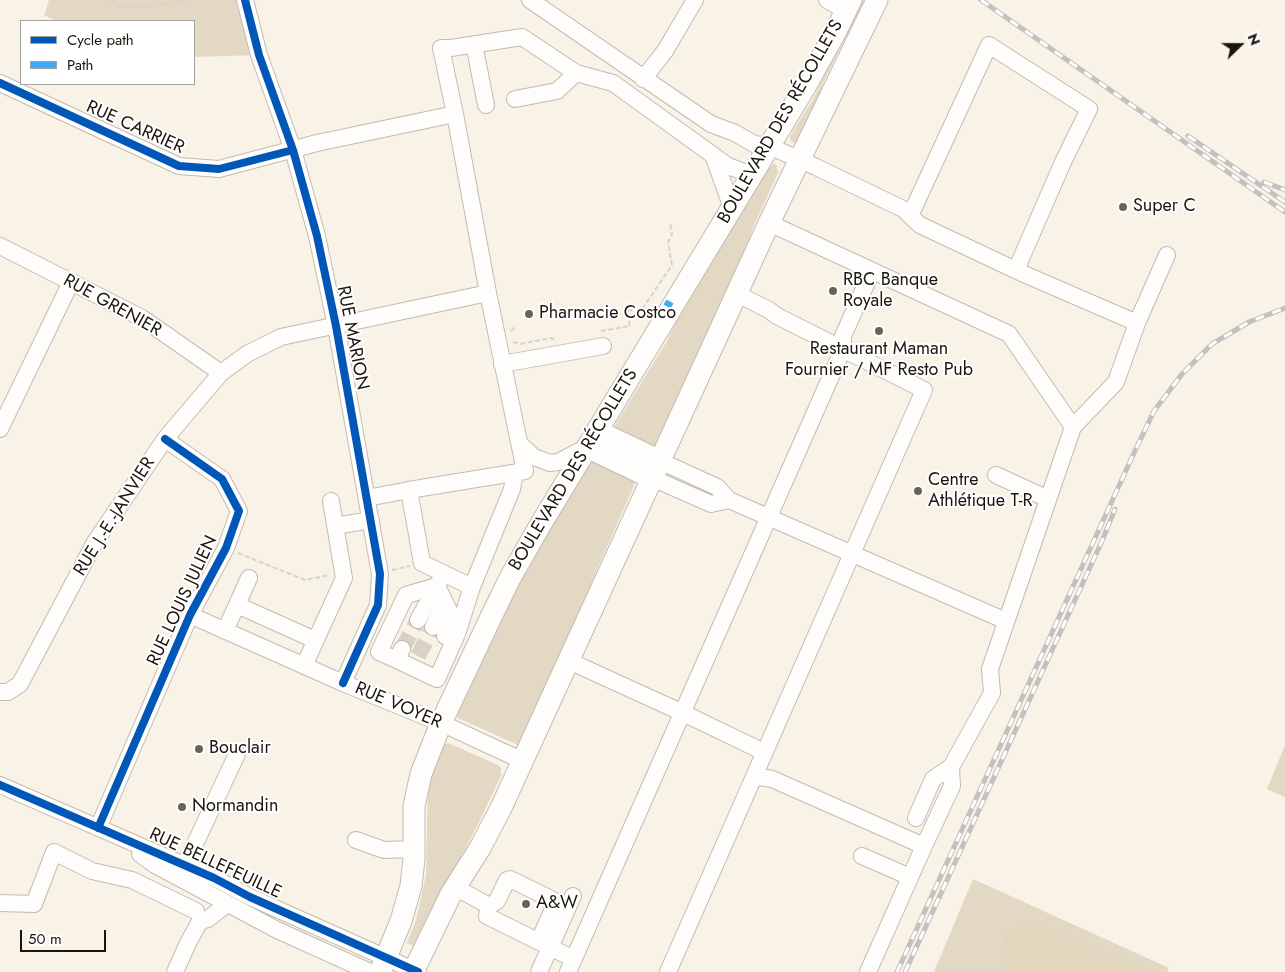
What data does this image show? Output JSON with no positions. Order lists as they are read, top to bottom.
{
  "streets": {
    "main road": ["BOULEVARD DES RÉCOLLETS"],
    "street": [
      "RUE CARRIER",
      "RUE GRENIER",
      "RUE MARION",
      "RUE J.-E.-JANVIER",
      "RUE LOUIS JULIEN",
      "RUE VOYER",
      "RUE BELLEFEUILLE"
    ]
  },
  "crossings": [
    ["BOULEVARD DES RÉCOLLETS", "RUE VOYER"],
    ["BOULEVARD DES RÉCOLLETS", "RUE BELLEFEUILLE"],
    ["RUE CARRIER", "RUE MARION"],
    ["RUE GRENIER", "RUE J.-E.-JANVIER"],
    ["RUE MARION", "RUE J.-E.-JANVIER"],
    ["RUE MARION", "RUE VOYER"],
    ["RUE J.-E.-JANVIER", "RUE LOUIS JULIEN"],
    ["RUE LOUIS JULIEN", "RUE VOYER"],
    ["RUE LOUIS JULIEN", "RUE BELLEFEUILLE"]
  ],
  "places": [
    "Super C",
    "RBC Banque Royale",
    "Pharmacie Costco",
    "Restaurant Maman Fournier / MF Resto Pub",
    "Centre Athlétique T-R",
    "Bouclair",
    "Normandin",
    "A&W"
  ],
  "legend": ["Cycle path", "Path"],
  "scale_bar": "50 m",
  "north": "right"
}
